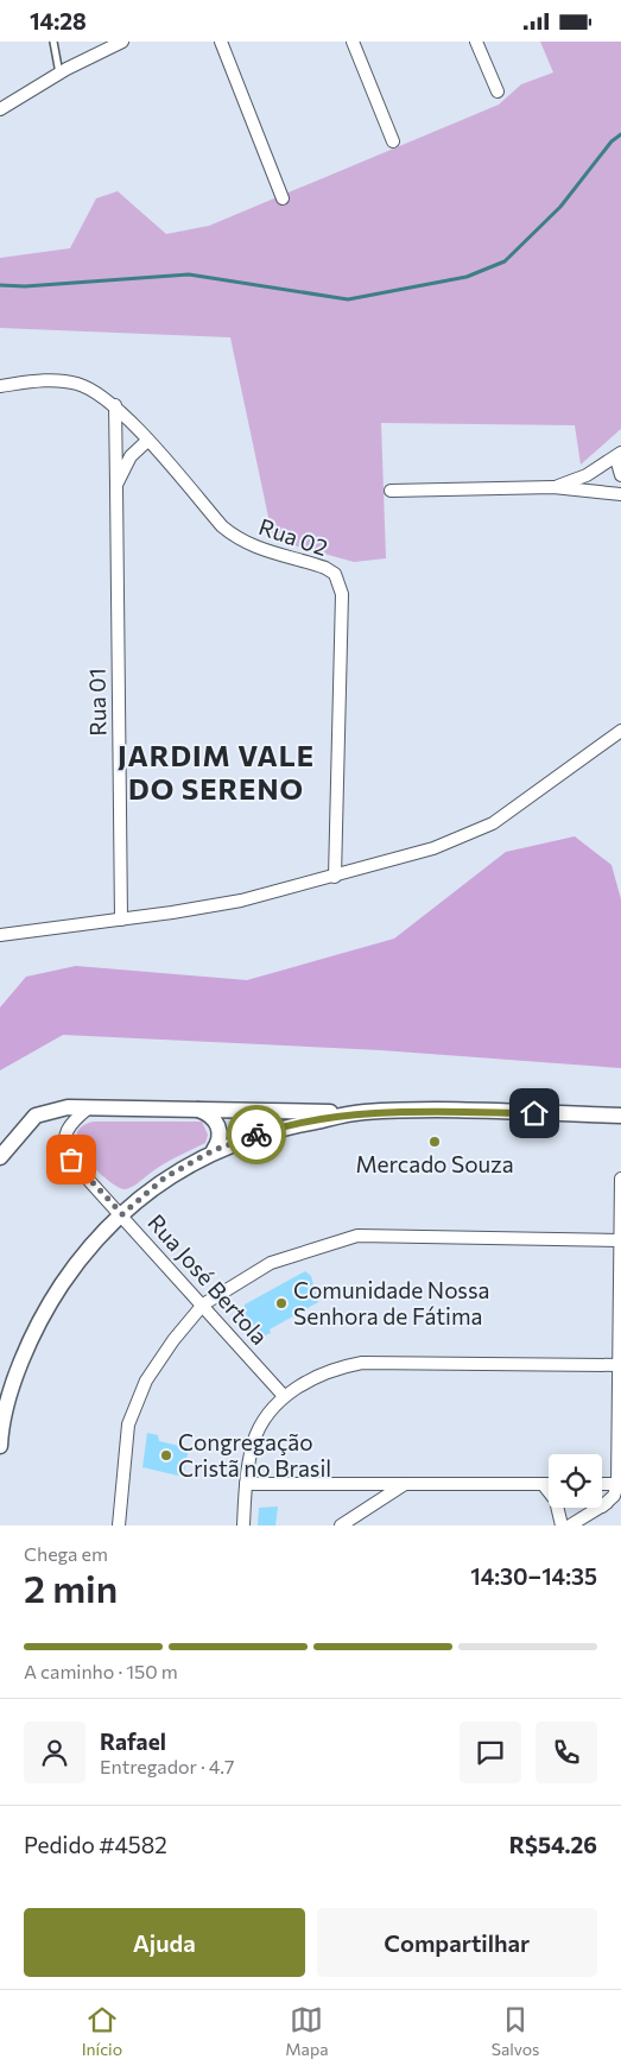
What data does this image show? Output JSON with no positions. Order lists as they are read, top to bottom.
{
  "streets": {
    "street": ["Rua 02", "Rua 01", "Rua José Bertola"]
  },
  "crossings": [
    ["Rua 02", "Rua 01"]
  ],
  "districts": ["JARDIM VALE DO SERENO"],
  "places": ["Mercado Souza", "Comunidade Nossa Senhora de Fátima", "Congregação Cristã no Brasil"],
  "page": {
    "status": "14:28",
    "heading": ["2 min", "Chega em", "14:30–14:35"],
    "panel": [
      "Rafael",
      "Entregador · 4.7",
      "Pedido #4582",
      "R$54.26"
    ],
    "bar": "A caminho · 150 m",
    "buttons": ["Ajuda", "Compartilhar"],
    "tabs": ["Início", "Mapa", "Salvos"]
  }
}
